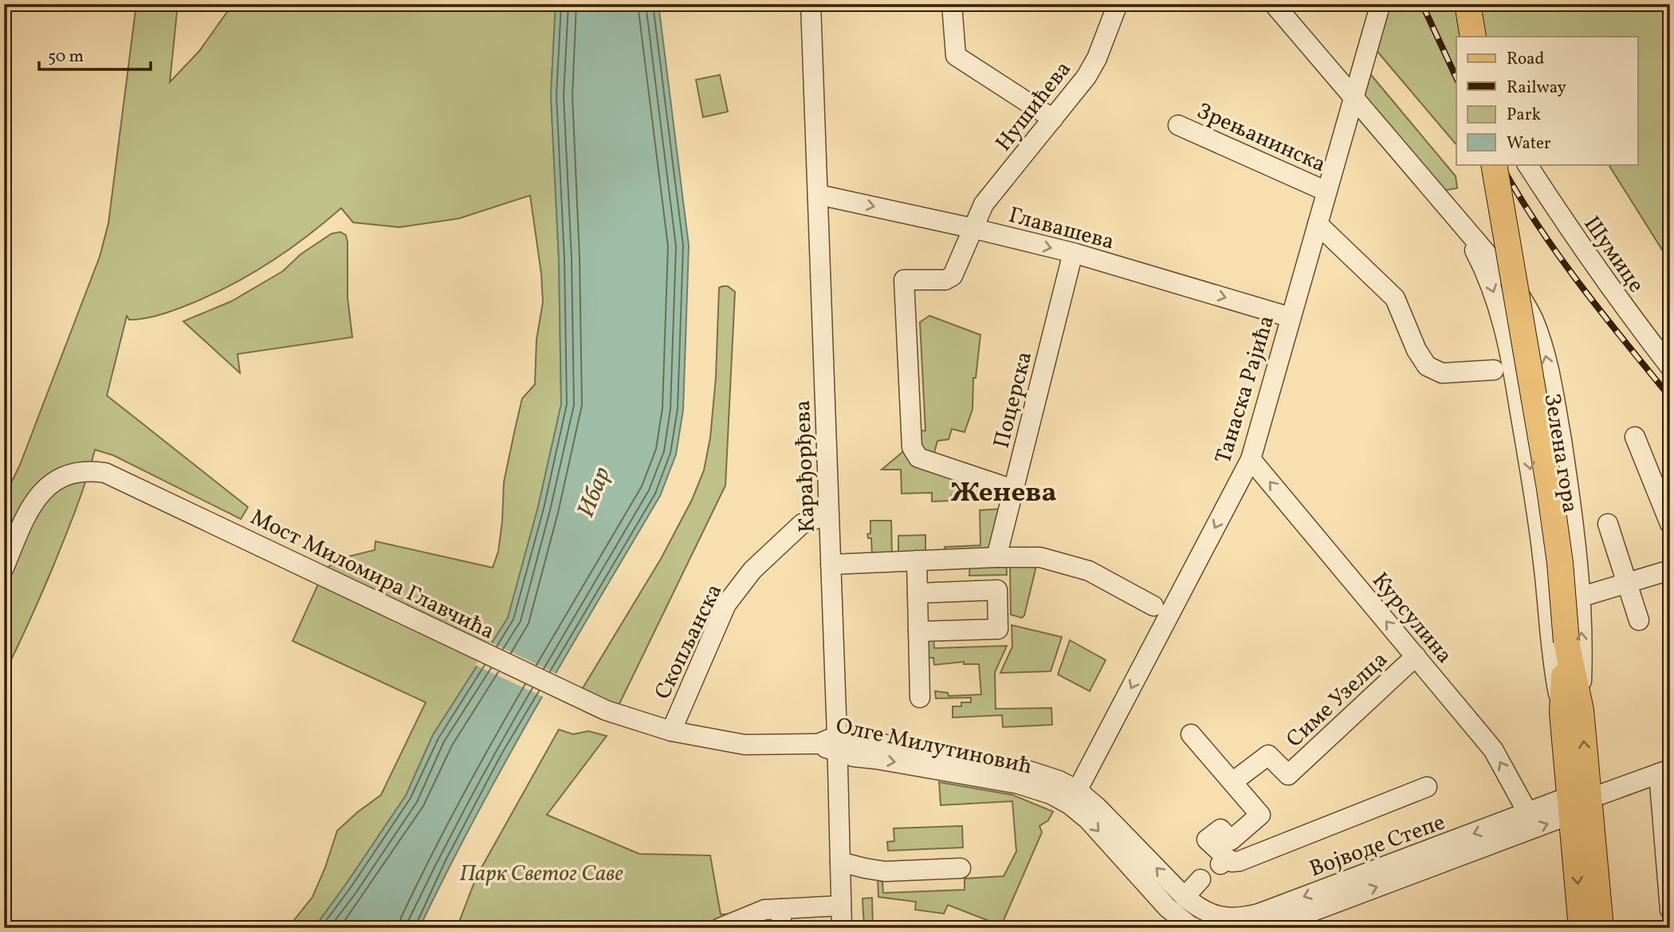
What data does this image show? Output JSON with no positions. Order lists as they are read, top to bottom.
{
  "streets": {
    "main road": ["Зелена гора"],
    "street": [
      "Нушићева",
      "Зрењанинска",
      "Главашева",
      "Шумице",
      "Танаска Рајића",
      "Поцерска",
      "Карађорђева",
      "Мост Миломира Главчића",
      "Курсулина",
      "Скопљанска",
      "Симе Узелца",
      "Олге Милутиновић",
      "Војводе Степе"
    ]
  },
  "crossings": [
    ["Нушићева", "Главашева"],
    ["Нушићева", "Поцерска"],
    ["Зрењанинска", "Танаска Рајића"],
    ["Главашева", "Танаска Рајића"],
    ["Главашева", "Поцерска"],
    ["Главашева", "Карађорђева"],
    ["Танаска Рајића", "Зелена гора"],
    ["Танаска Рајића", "Курсулина"],
    ["Танаска Рајића", "Олге Милутиновић"],
    ["Зелена гора", "Војводе Степе"],
    ["Карађорђева", "Скопљанска"],
    ["Карађорђева", "Олге Милутиновић"],
    ["Мост Миломира Главчића", "Скопљанска"],
    ["Курсулина", "Симе Узелца"],
    ["Курсулина", "Војводе Степе"],
    ["Скопљанска", "Олге Милутиновић"],
    ["Олге Милутиновић", "Војводе Степе"]
  ],
  "one_way": ["Главашева", "Танаска Рајића", "Курсулина"],
  "districts": ["Женева"],
  "water": ["Ибар"],
  "parks": ["Парк Светог Саве"],
  "legend": [
    "Road",
    "Railway",
    "Park",
    "Water"
  ],
  "scale_bar": "50 m"
}
